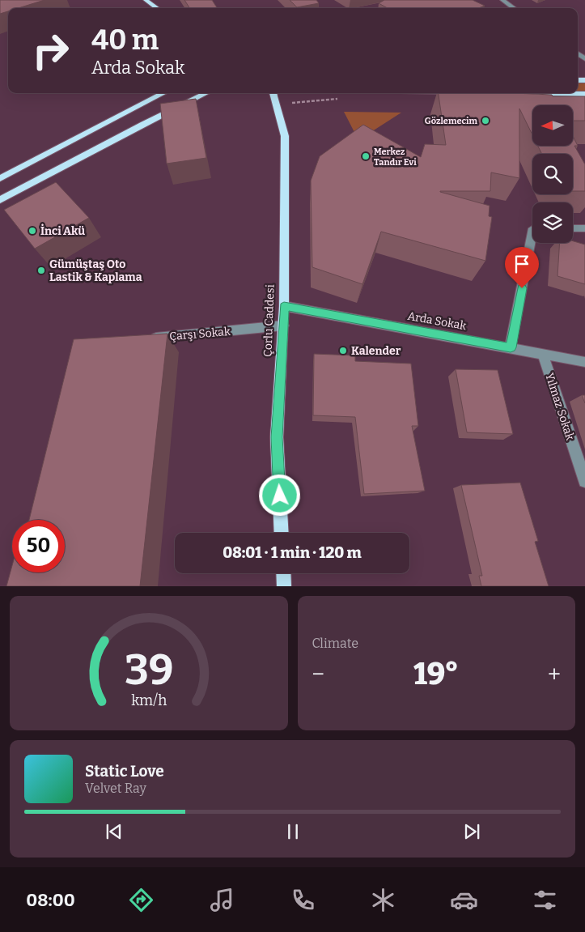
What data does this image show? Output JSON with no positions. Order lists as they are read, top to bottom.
{
  "streets": {
    "main road": ["Çorlu Caddesi"],
    "street": ["Arda Sokak", "Çarşı Sokak", "Yılmaz Sokak"]
  },
  "crossings": [
    ["Çorlu Caddesi", "Arda Sokak"],
    ["Çorlu Caddesi", "Çarşı Sokak"],
    ["Arda Sokak", "Yılmaz Sokak"]
  ],
  "places": [
    "Gözlemecim",
    "Merkez Tandır Evi",
    "İnci Akü",
    "Gümüştaş Oto Lastik & Kaplama",
    "Kalender"
  ],
  "north": "left",
  "page": {
    "turn": ["40 m", "Arda Sokak"],
    "limit": "50",
    "trip": "08:01 · 1 min · 120 m",
    "tile": "Climate",
    "heat": ["−", "19°", "+"],
    "song": ["Static Love", "Velvet Ray"],
    "tabs": "08:00",
    "gauge": ["39", "km/h"]
  }
}
